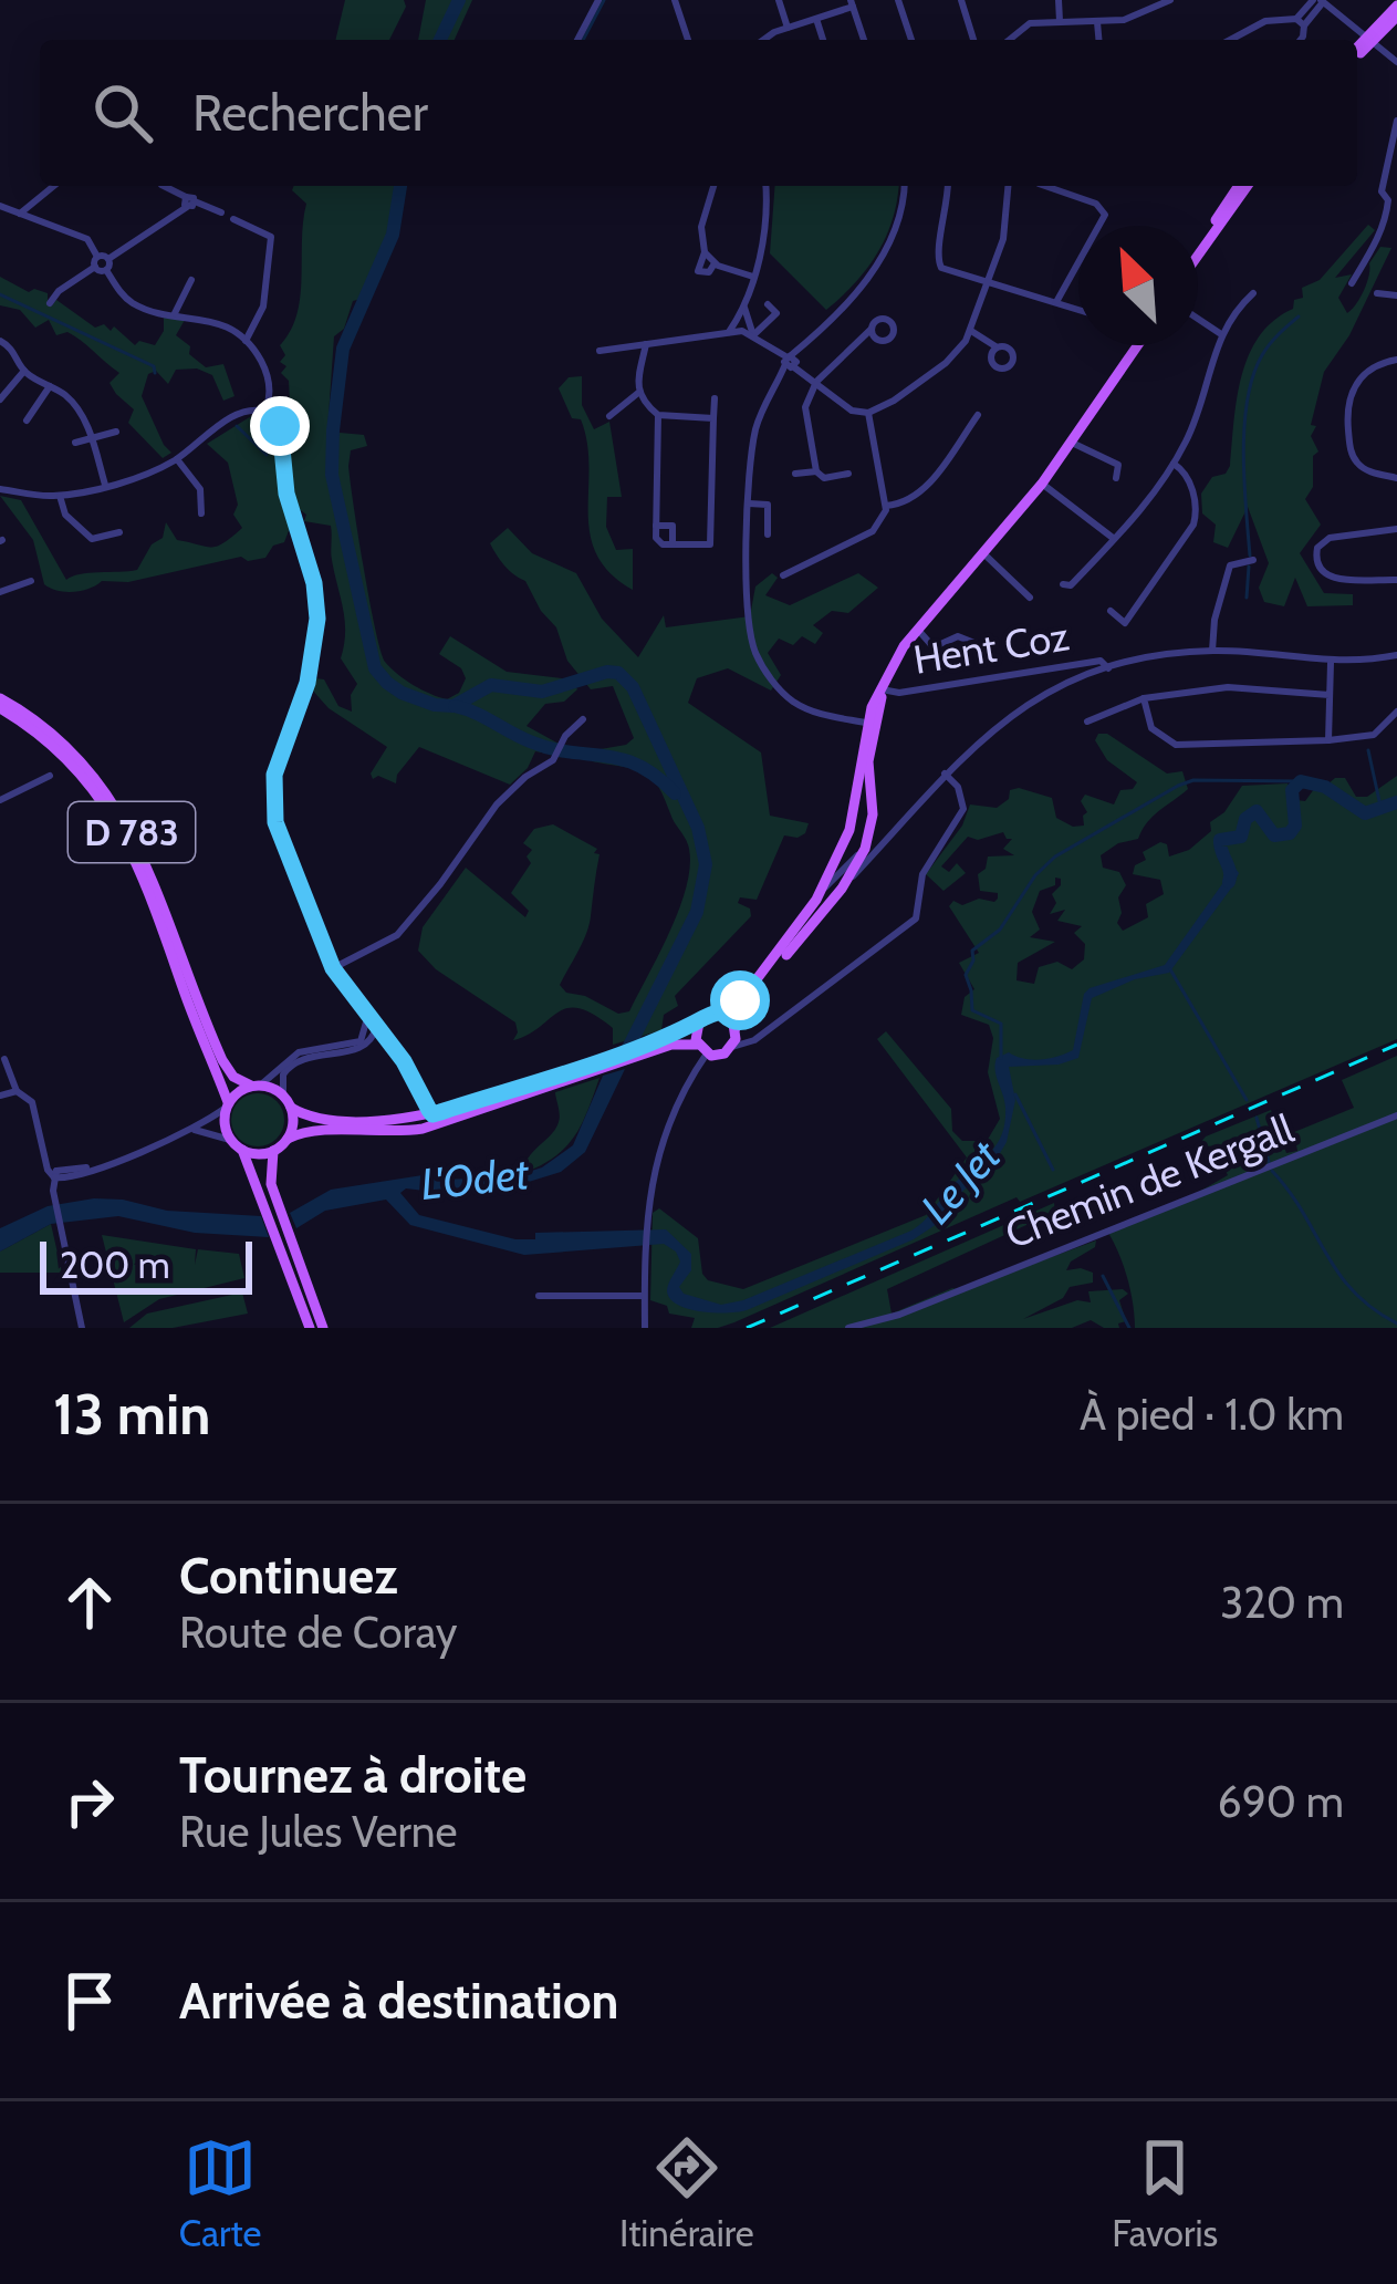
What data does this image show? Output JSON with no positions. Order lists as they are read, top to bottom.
{
  "streets": {
    "main road": ["D 783"],
    "street": ["Hent Coz", "Chemin de Kergall"]
  },
  "water": ["L'Odet", "Le Jet"],
  "scale_bar": "200 m",
  "north": "top left",
  "page": {
    "search": "Rechercher",
    "scale": "200 m",
    "heading": ["13 min", "À pied · 1.0 km"],
    "list": [
      ["Continuez", "Route de Coray", "320 m"],
      ["Tournez à droite", "Rue Jules Verne", "690 m"],
      "Arrivée à destination"
    ],
    "nav": ["Carte", "Itinéraire", "Favoris"]
  }
}
